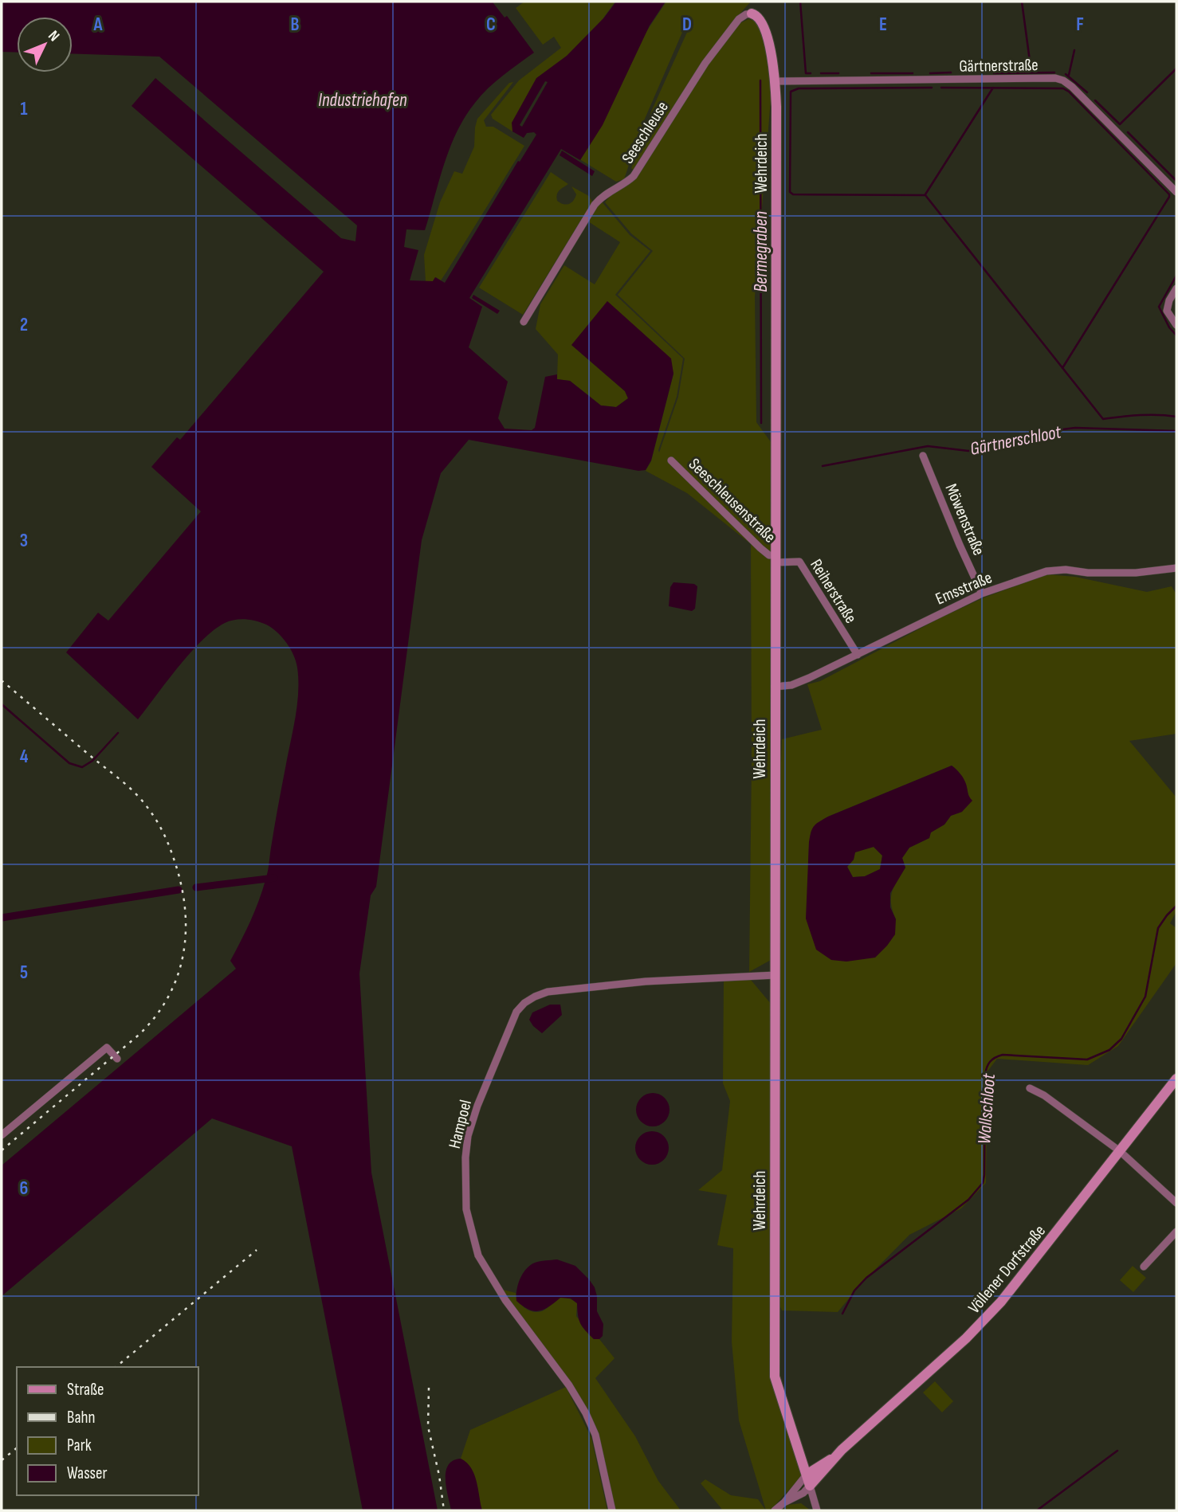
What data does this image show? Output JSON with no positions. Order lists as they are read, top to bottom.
{
  "streets": {
    "street": [
      "Gärtnerstraße",
      "Seeschleuse",
      "Wehrdeich",
      "Seeschleusenstraße",
      "Möwenstraße",
      "Emsstraße",
      "Reiherstraße",
      "Hampoel",
      "Völlener Dorfstraße"
    ]
  },
  "crossings": [
    ["Gärtnerstraße", "Wehrdeich"],
    ["Seeschleuse", "Wehrdeich"],
    ["Wehrdeich", "Seeschleusenstraße"],
    ["Wehrdeich", "Emsstraße"],
    ["Wehrdeich", "Reiherstraße"],
    ["Wehrdeich", "Hampoel"],
    ["Wehrdeich", "Völlener Dorfstraße"],
    ["Seeschleusenstraße", "Reiherstraße"],
    ["Möwenstraße", "Emsstraße"],
    ["Emsstraße", "Reiherstraße"]
  ],
  "water": [
    "Industriehafen",
    "Bermegraben",
    "Gärtnerschloot",
    "Wallschloot"
  ],
  "legend": [
    "Straße",
    "Bahn",
    "Park",
    "Wasser"
  ],
  "north": "top right",
  "grid": {
    "columns": [
      "A",
      "B",
      "C",
      "D",
      "E",
      "F"
    ],
    "rows": [
      "1",
      "2",
      "3",
      "4",
      "5",
      "6"
    ]
  }
}
